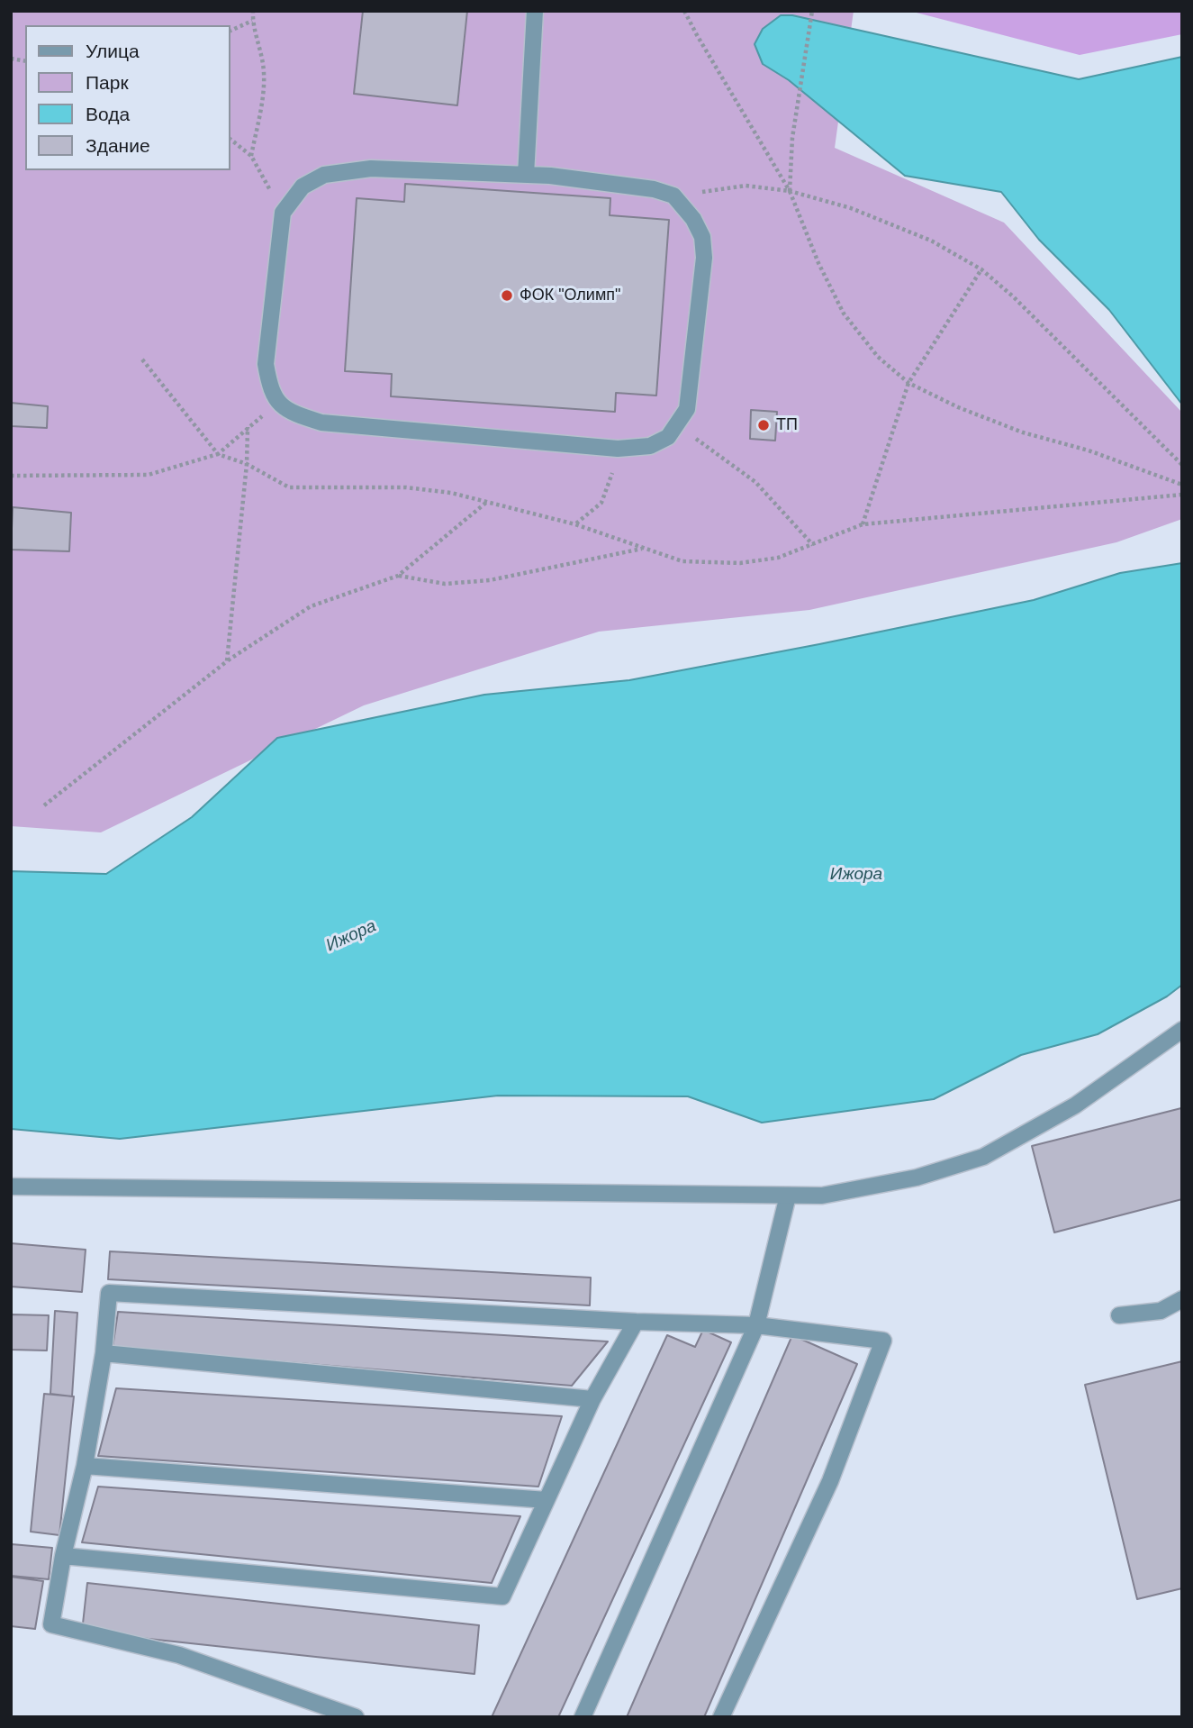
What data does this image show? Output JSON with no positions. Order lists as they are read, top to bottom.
{
  "water": ["Ижора"],
  "places": ["ФОК \"Олимп\"", "ТП"],
  "legend": [
    "Улица",
    "Парк",
    "Вода",
    "Здание"
  ]
}
